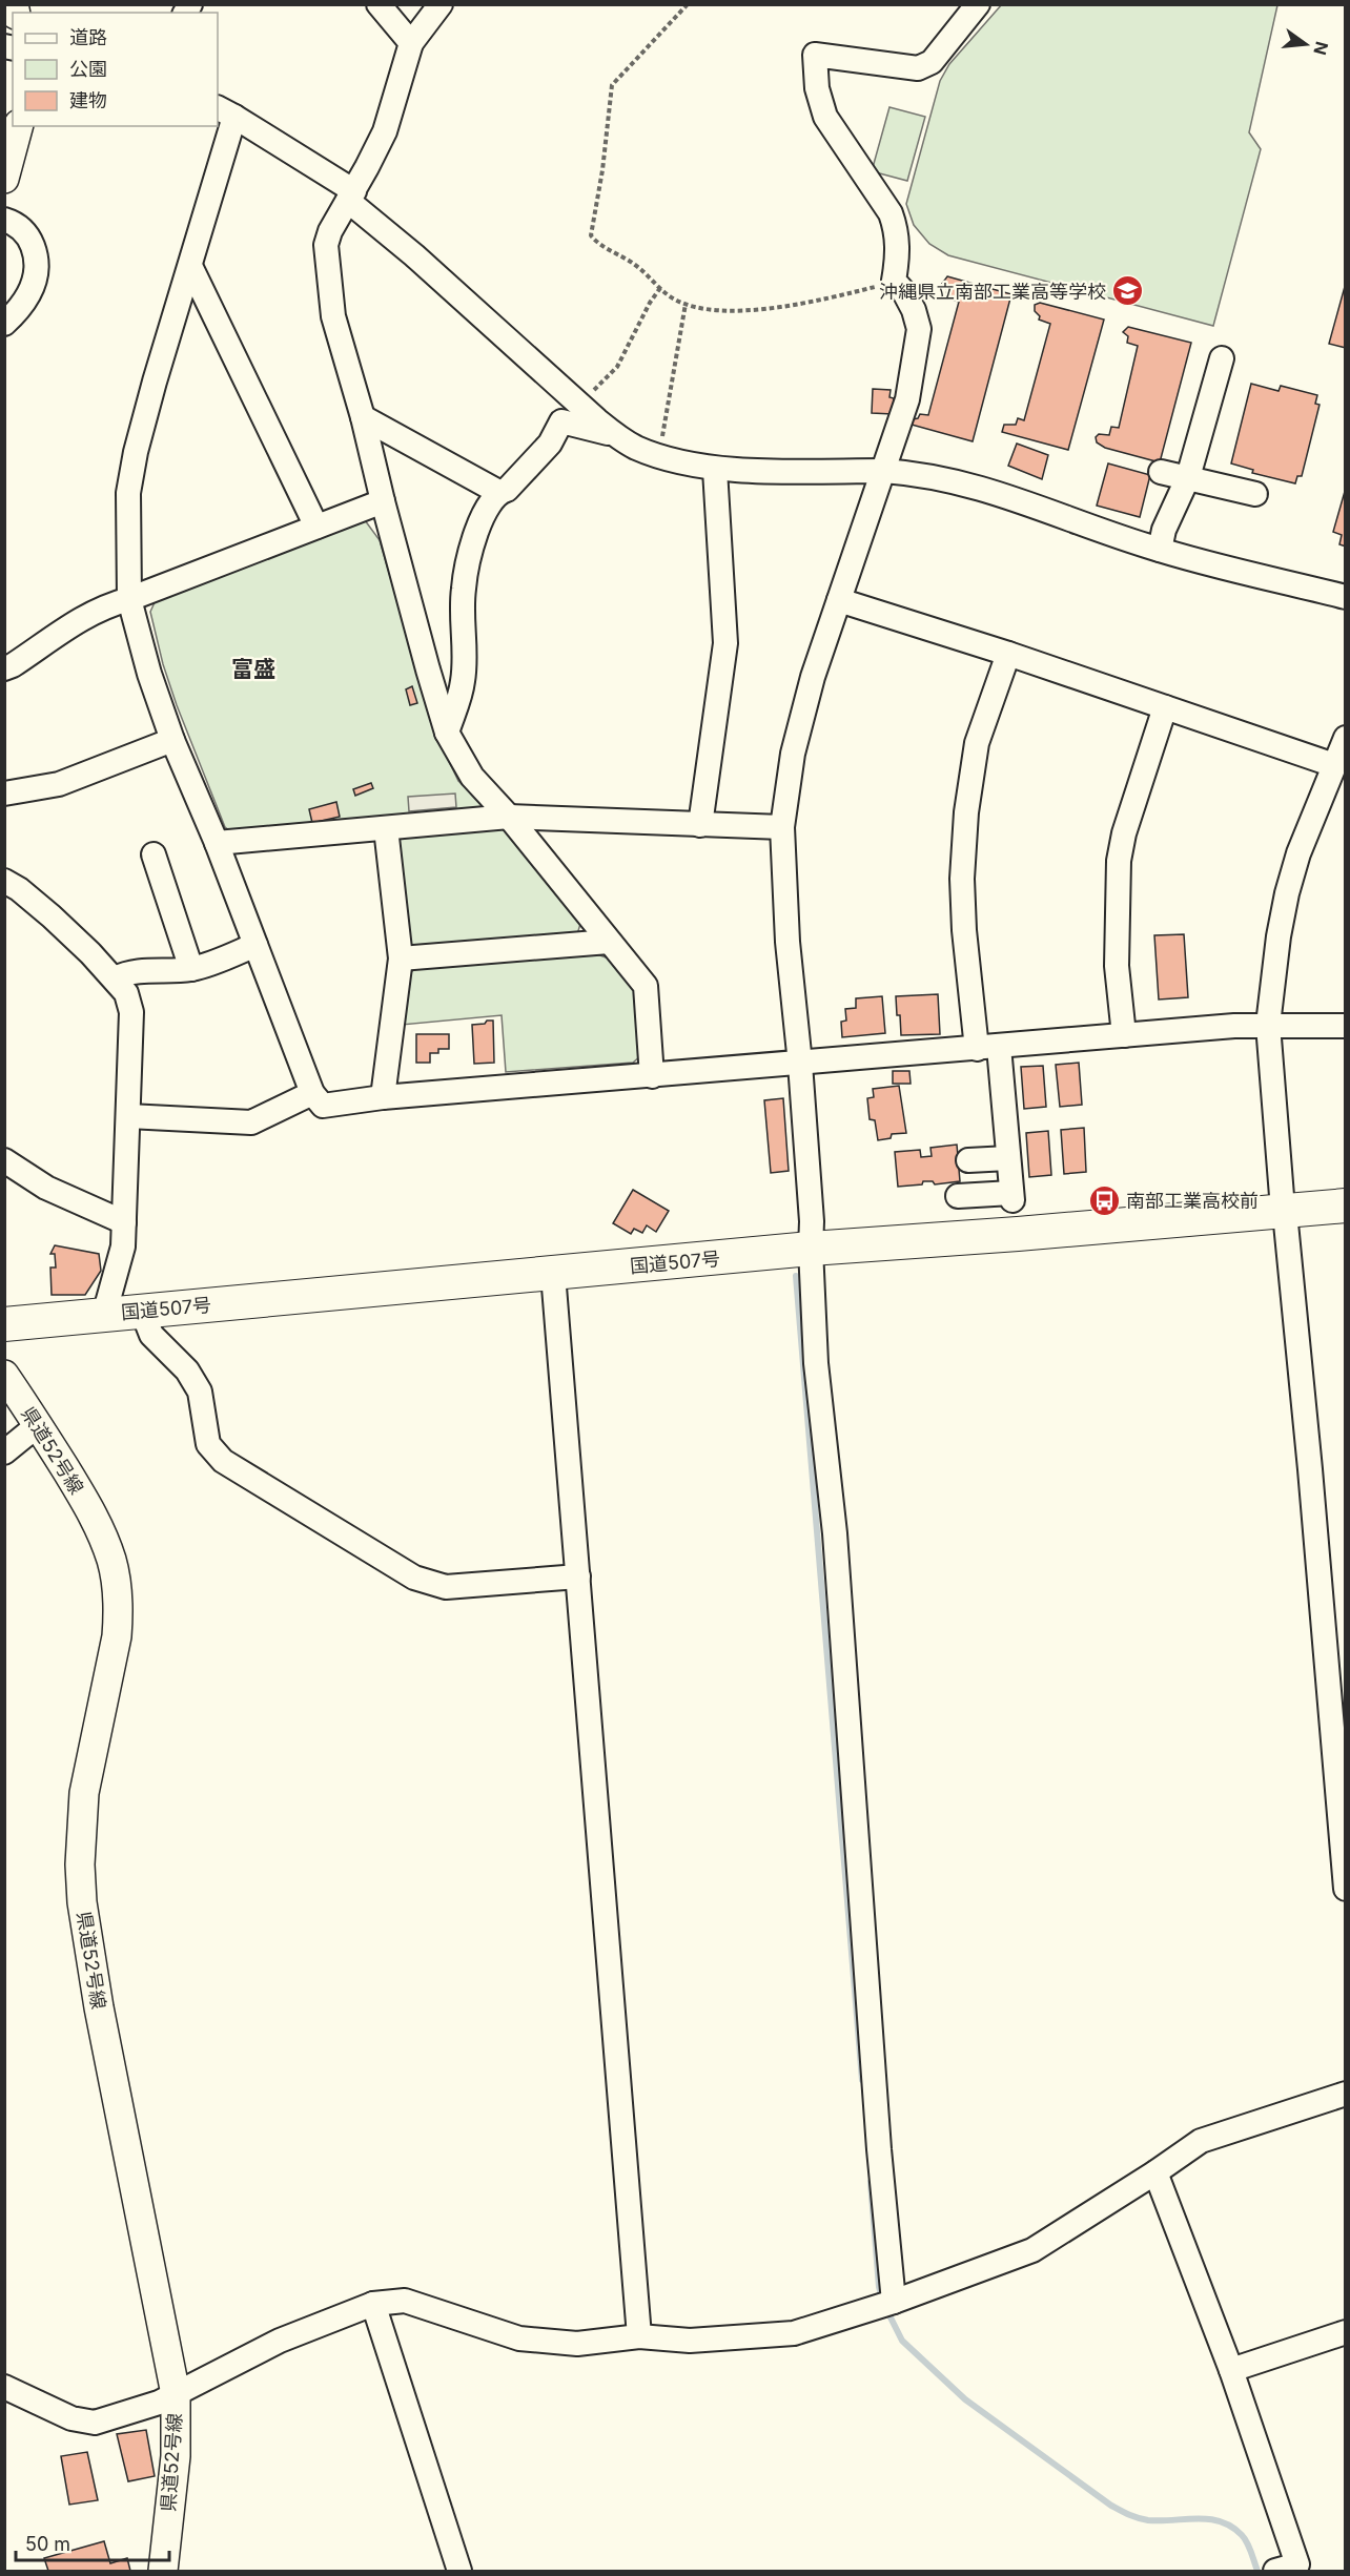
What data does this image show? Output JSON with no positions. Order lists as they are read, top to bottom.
{
  "streets": {
    "highway": ["国道507号"],
    "main road": ["県道52号線"]
  },
  "districts": ["富盛"],
  "places": {
    "school or university": ["沖縄県立南部工業高等学校"],
    "bus stop": ["南部工業高校前"]
  },
  "legend": ["道路", "公園", "建物"],
  "scale_bar": "50 m",
  "north": "right"
}
